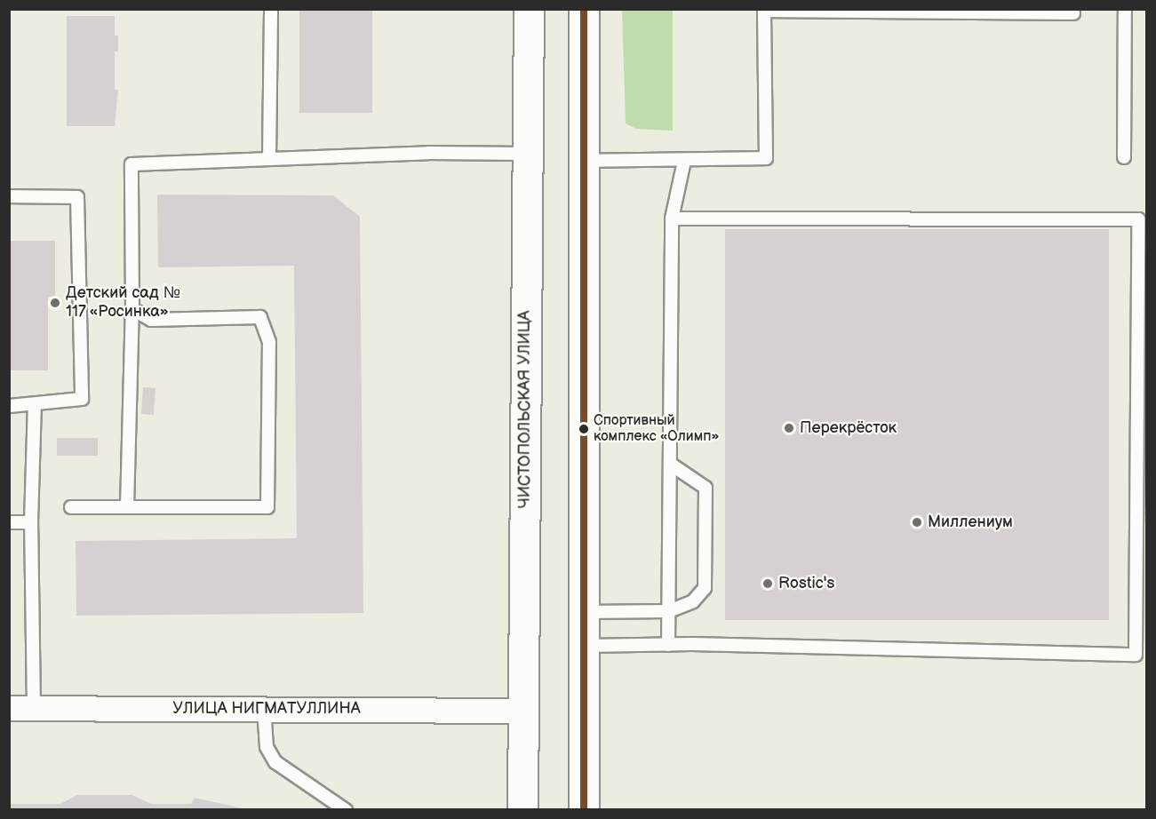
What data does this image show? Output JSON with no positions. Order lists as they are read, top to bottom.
{
  "streets": {
    "main road": ["ЧИСТОПОЛЬСКАЯ УЛИЦА"],
    "street": ["УЛИЦА НИГМАТУЛЛИНА"]
  },
  "crossings": [
    ["ЧИСТОПОЛЬСКАЯ УЛИЦА", "УЛИЦА НИГМАТУЛЛИНА"]
  ],
  "places": [
    "Детский сад № 117 «Росинка»",
    "Перекрёсток",
    "Спортивный комплекс «Олимп»",
    "Миллениум",
    "Rostiс's"
  ]
}
